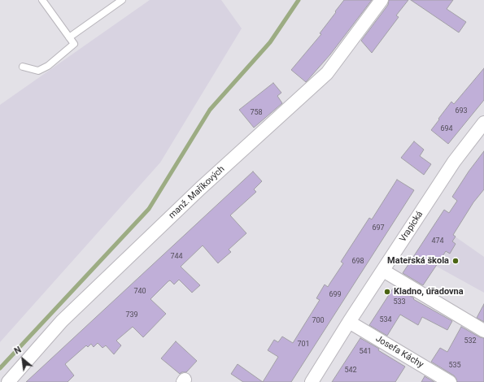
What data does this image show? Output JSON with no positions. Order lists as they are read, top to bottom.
{
  "streets": {
    "street": ["manž. Maříkových", "Vrapická", "Josefa Káchy"]
  },
  "crossings": [
    ["Vrapická", "Josefa Káchy"]
  ],
  "places": ["Mateřská škola", "Kladno, úřadovna"],
  "house_numbers": [
    "693",
    "758",
    "694",
    "697",
    "474",
    "744",
    "698",
    "740",
    "699",
    "533",
    "739",
    "534",
    "700",
    "532",
    "701",
    "541",
    "535",
    "542"
  ],
  "north": "top left"
}
